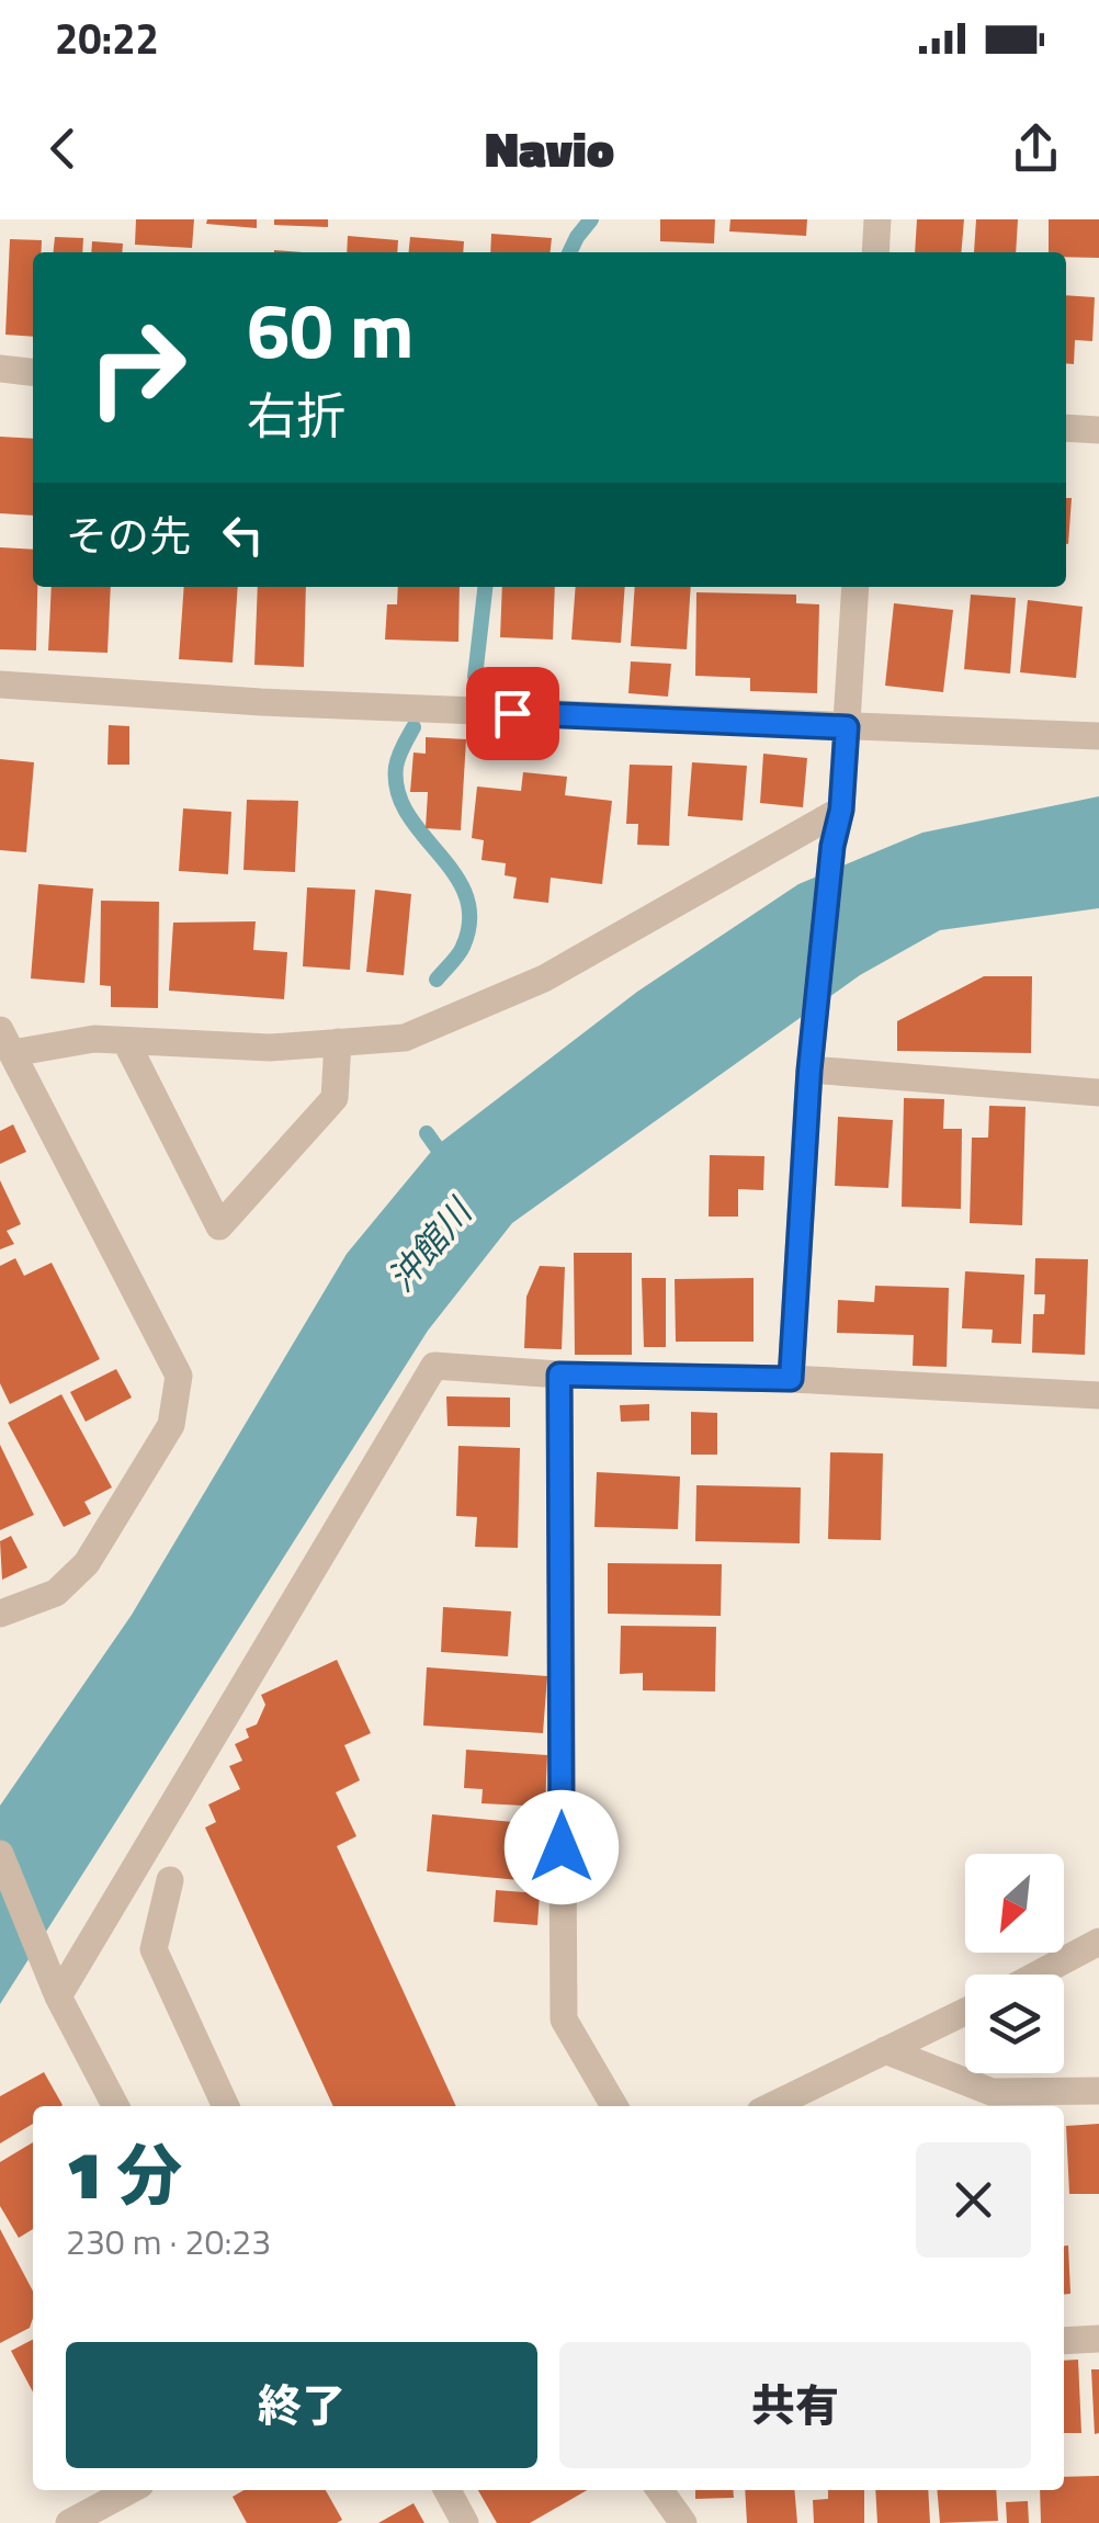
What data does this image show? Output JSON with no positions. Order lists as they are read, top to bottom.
{
  "water": ["沖館川"],
  "north": "bottom left",
  "page": {
    "status": "20:22",
    "header": "Navio",
    "turn": ["60 m", "右折"],
    "then": "その先",
    "heading": ["1 分", "230 m · 20:23"],
    "buttons": ["終了", "共有"]
  }
}
